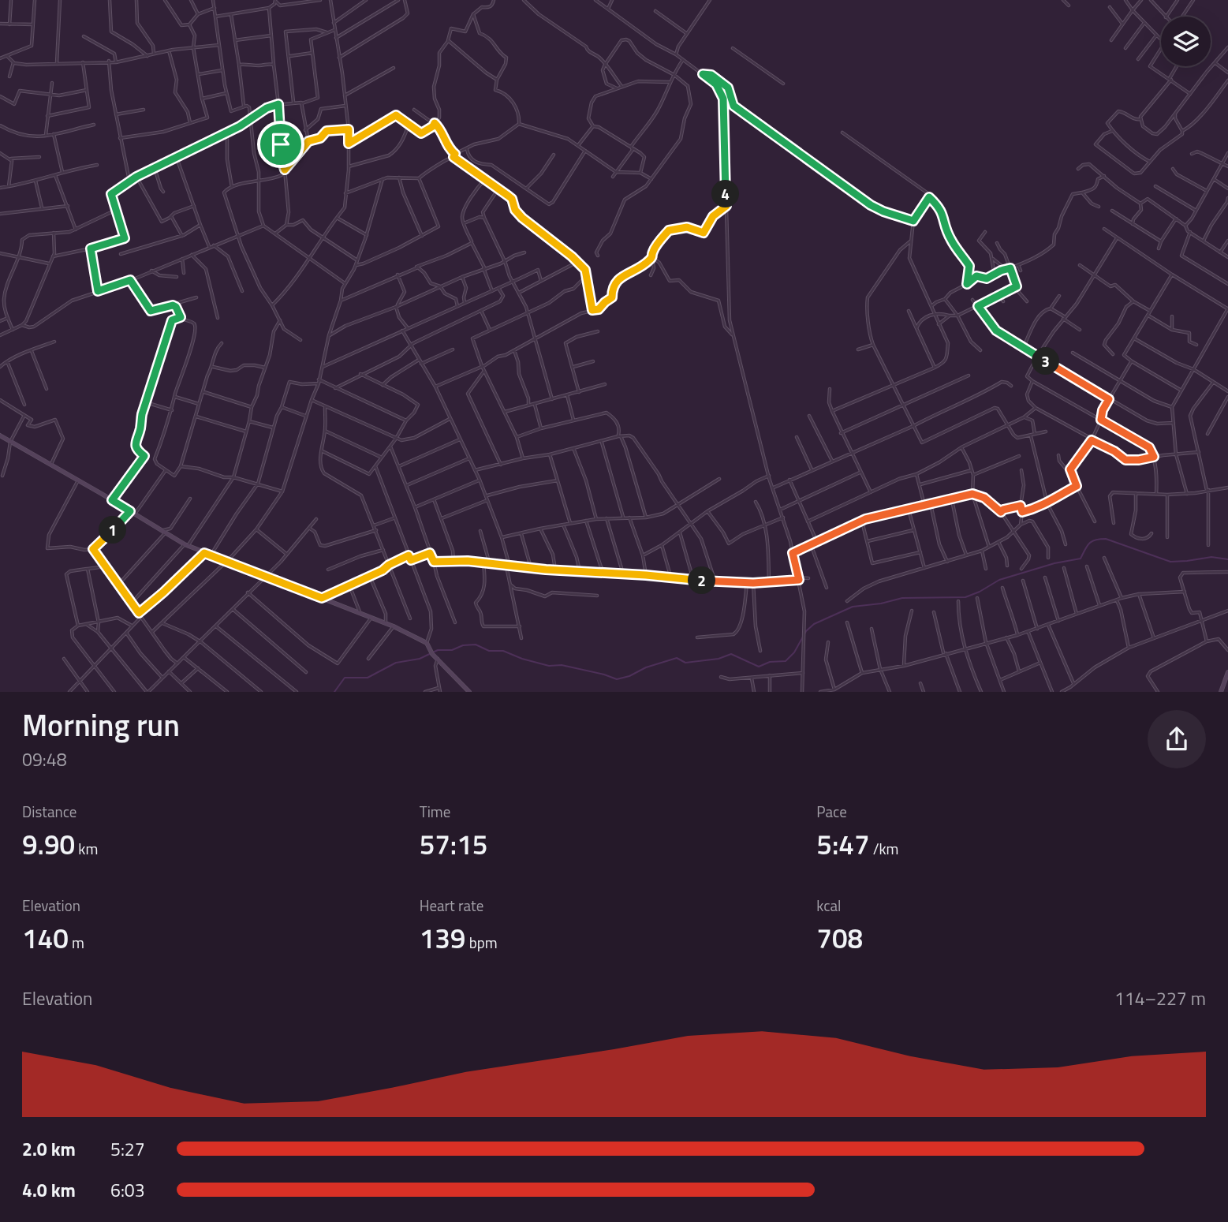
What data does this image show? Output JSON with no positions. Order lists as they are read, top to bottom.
{
  "page": {
    "pins": [
      "4",
      "3",
      "1",
      "2"
    ],
    "heading": ["Morning run", "09:48"],
    "stats": [
      ["Distance", "9.90 km"],
      ["Time", "57:15"],
      ["Pace", "5:47 /km"],
      ["Elevation", "140 m"],
      ["Heart rate", "139 bpm"],
      ["kcal", "708"]
    ],
    "chart": ["Elevation", "114–227 m"],
    "list": [
      {
        "name": "2.0 km",
        "note": "5:27"
      },
      {
        "name": "4.0 km",
        "note": "6:03"
      }
    ]
  }
}
